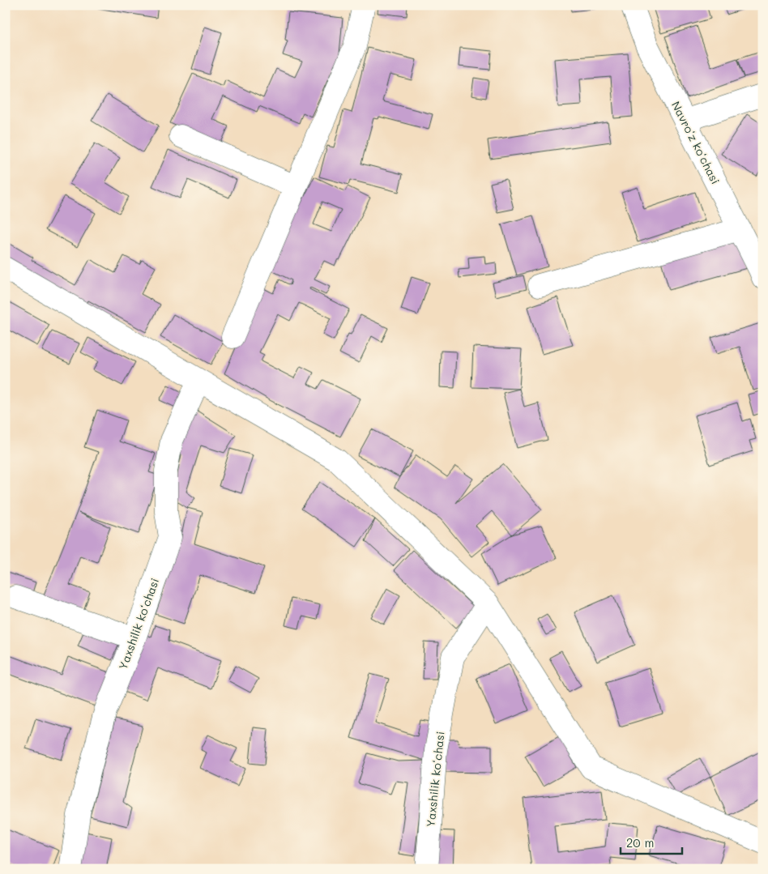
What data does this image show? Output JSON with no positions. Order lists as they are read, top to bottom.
{
  "streets": {
    "street": ["Navroʻz koʻchasi", "Yaxshilik koʻchasi"]
  },
  "scale_bar": "20 m"
}
